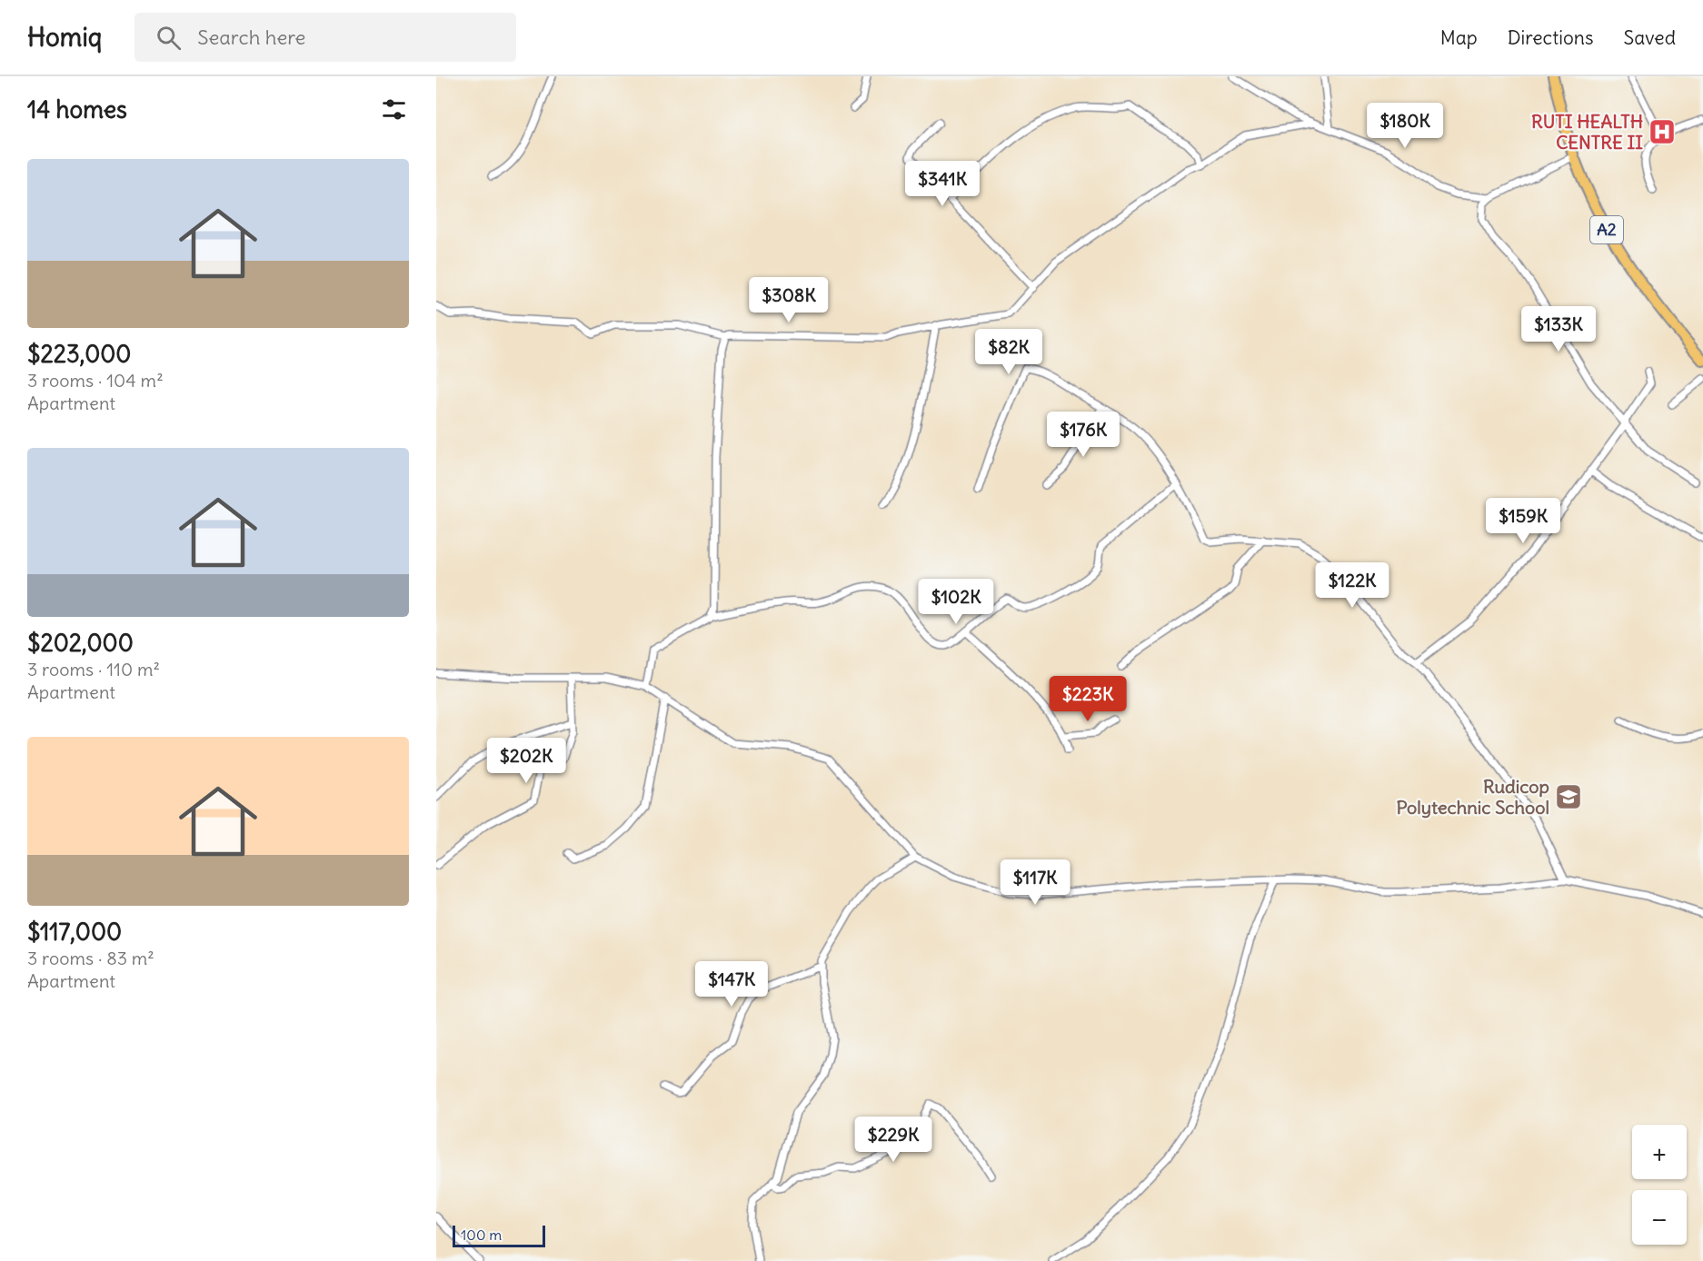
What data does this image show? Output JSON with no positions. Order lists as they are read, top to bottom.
{
  "streets": {
    "main road": ["A2"]
  },
  "places": {
    "hospital": ["RUTI HEALTH CENTRE II"],
    "school or university": ["Rudicop Polytechnic School"]
  },
  "scale_bar": "100 m",
  "page": {
    "header": "Homiq",
    "search": "Search here",
    "nav": ["Map", "Directions", "Saved"],
    "heading": "14 homes",
    "price": [
      "$180K",
      "$341K",
      "$308K",
      "$133K",
      "$82K",
      "$176K",
      "$159K",
      "$122K",
      "$102K",
      "$223K",
      "$202K",
      "$117K",
      "$147K",
      "$229K"
    ],
    "list": [
      {
        "name": "$223,000",
        "note": "3 rooms · 104 m² · Apartment"
      },
      {
        "name": "$202,000",
        "note": "3 rooms · 110 m² · Apartment"
      },
      {
        "name": "$117,000",
        "note": "3 rooms · 83 m² · Apartment"
      }
    ],
    "map_buttons": ["+", "−"],
    "scale": "100 m"
  }
}
